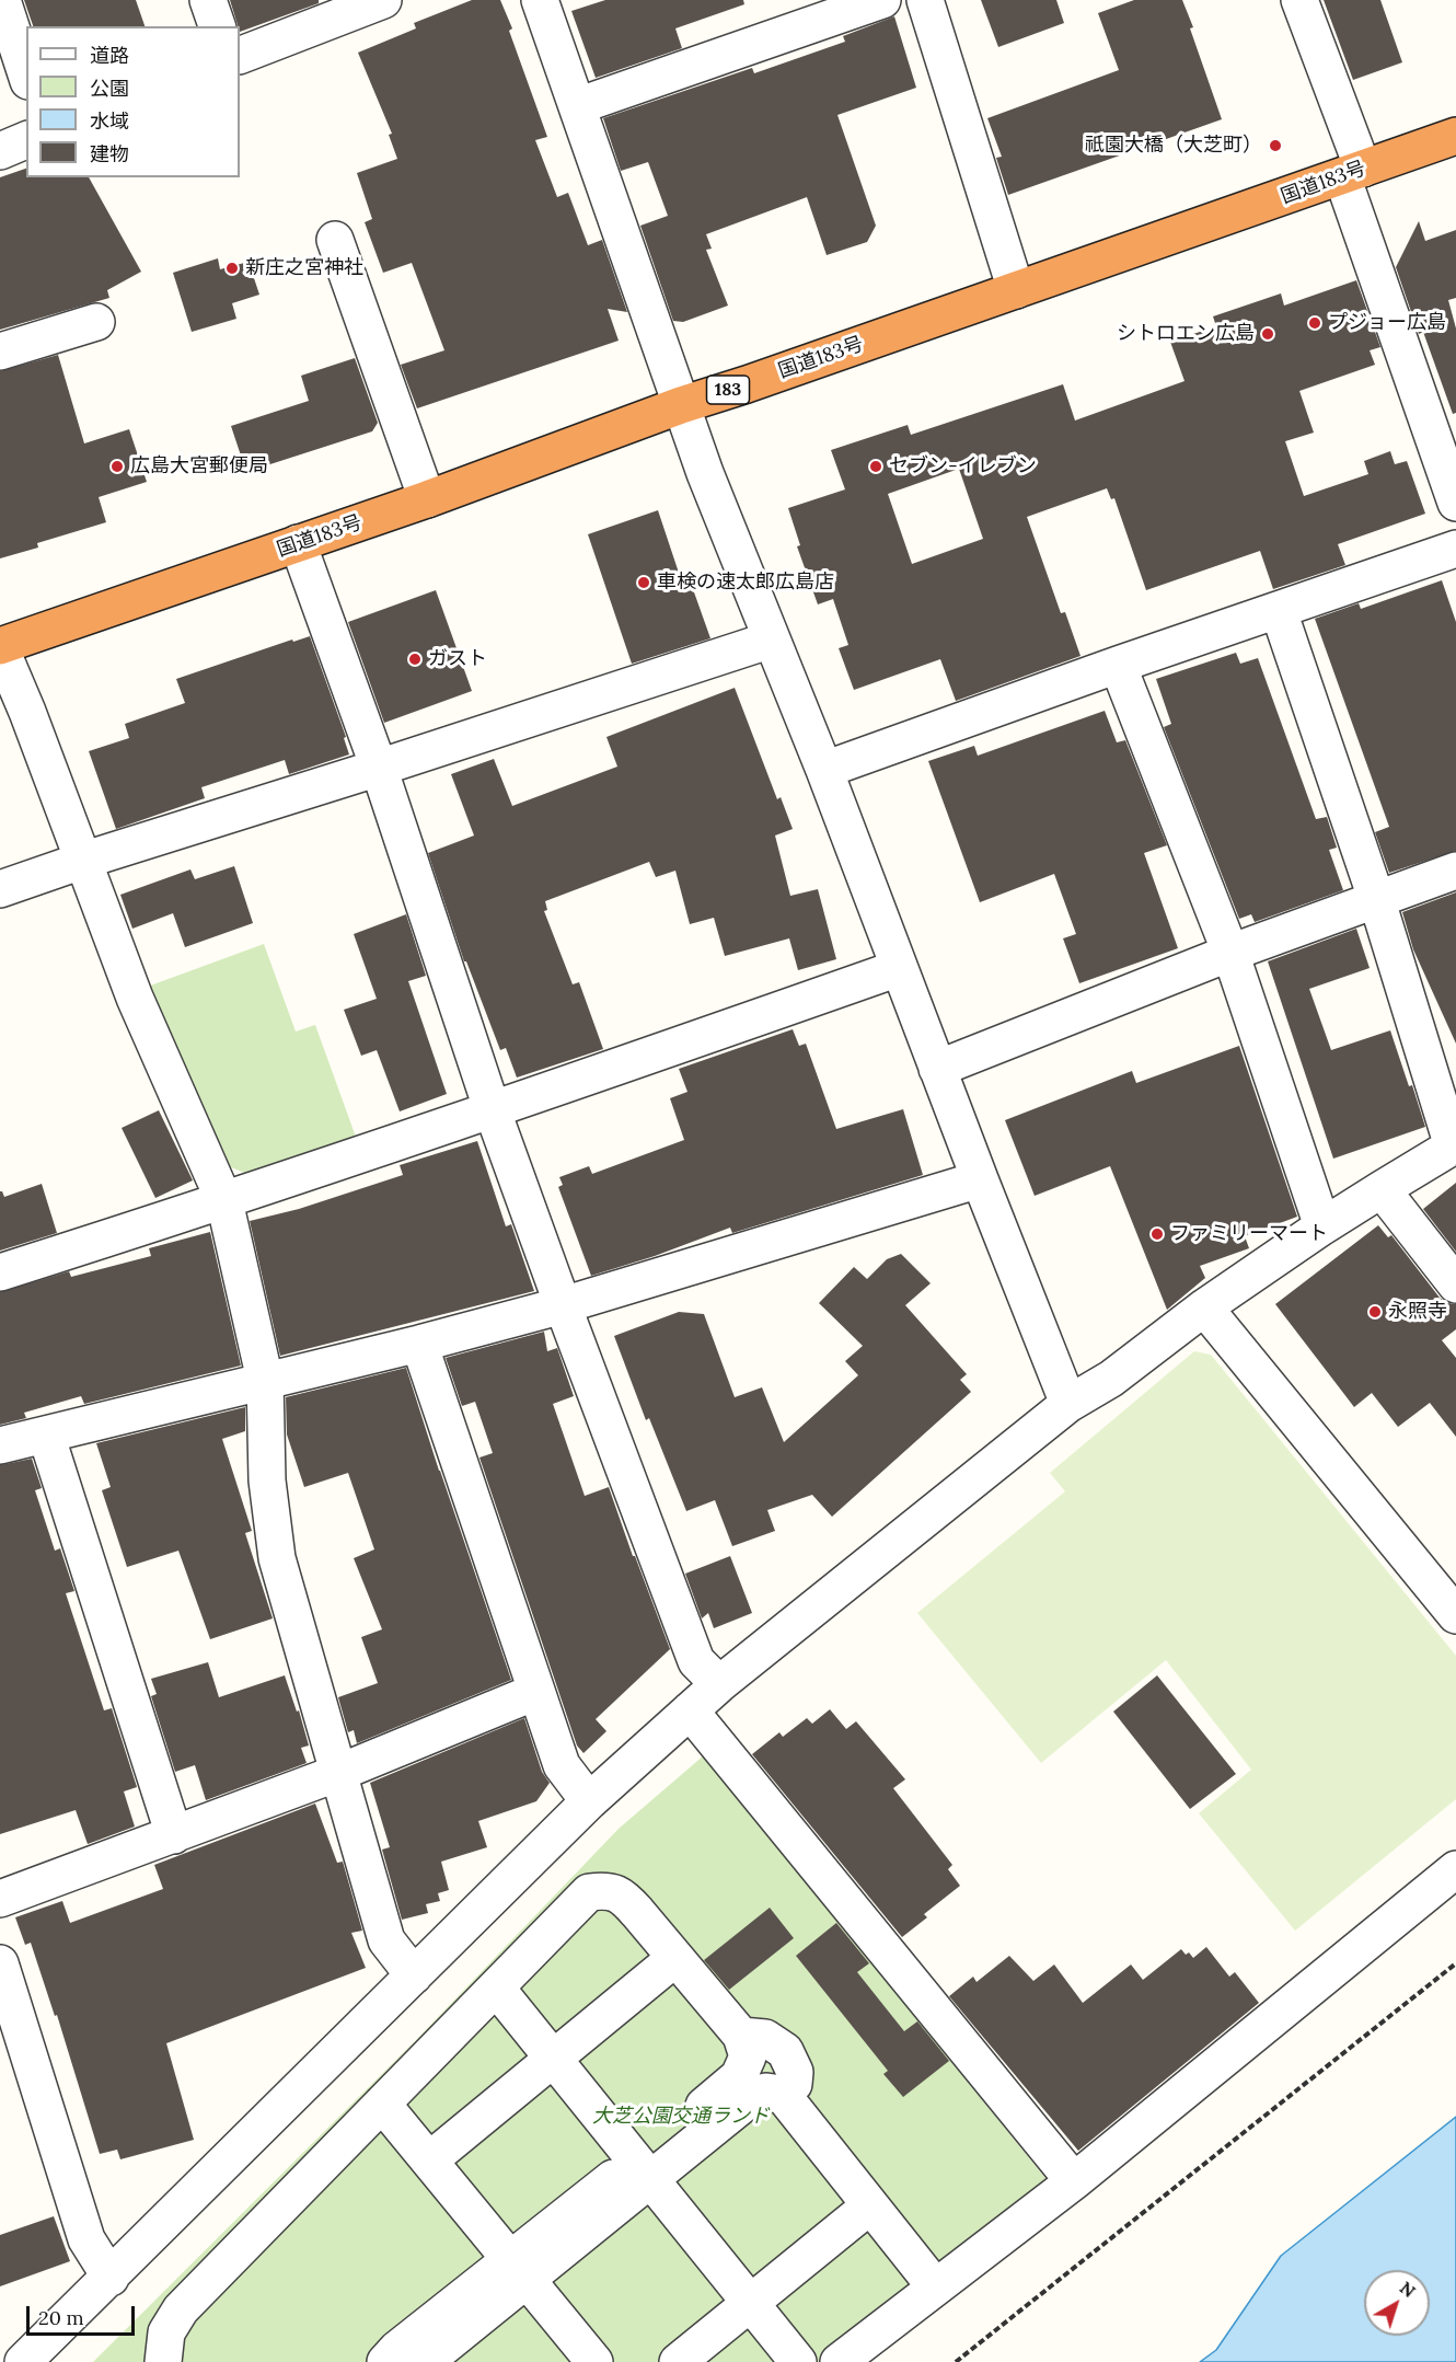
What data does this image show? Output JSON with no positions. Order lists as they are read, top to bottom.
{
  "streets": {
    "highway": ["国道183号", "183"]
  },
  "parks": ["大芝公園交通ランド"],
  "places": [
    "祇園大橋（大芝町）",
    "新庄之宮神社",
    "プジョー広島",
    "シトロエン広島",
    "広島大宮郵便局",
    "セブン-イレブン",
    "車検の速太郎広島店",
    "ガスト",
    "ファミリーマート",
    "永照寺"
  ],
  "legend": [
    "道路",
    "公園",
    "水域",
    "建物"
  ],
  "scale_bar": "20 m",
  "north": "top right"
}
